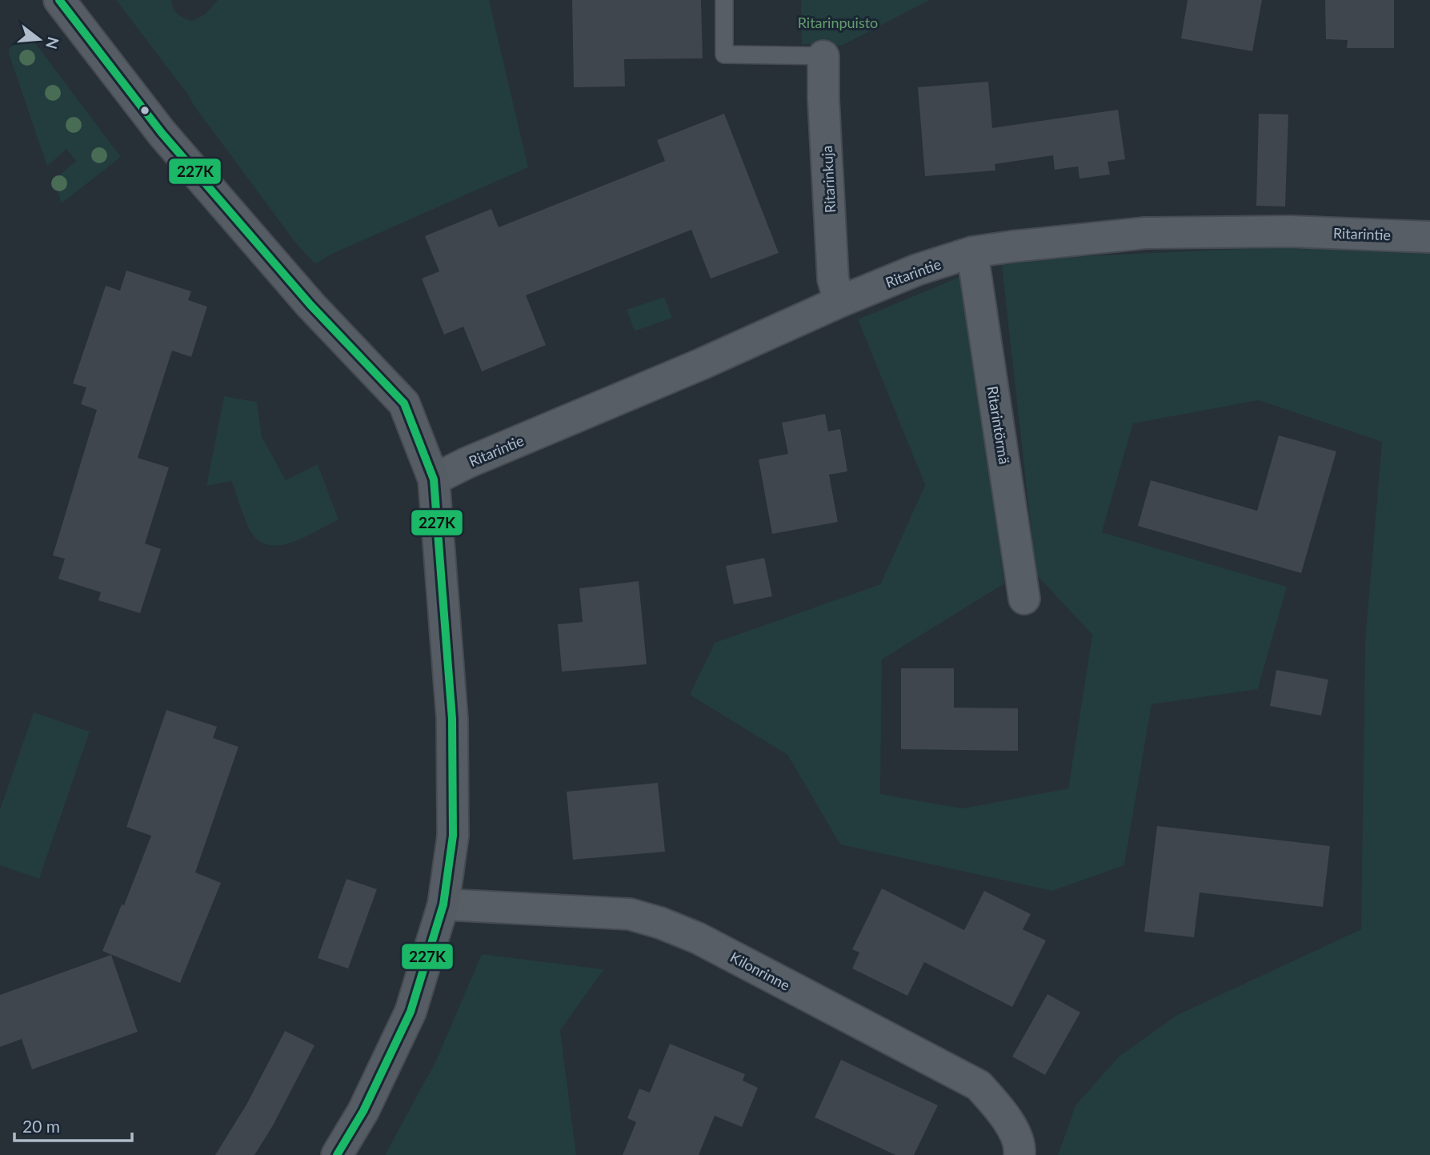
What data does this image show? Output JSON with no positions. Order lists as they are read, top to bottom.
{
  "streets": {
    "street": [
      "Ritarinkuja",
      "Ritarintie",
      "Ritarintörmä",
      "Kilonrinne"
    ]
  },
  "crossings": [
    ["Ritarinkuja", "Ritarintie"],
    ["Ritarintie", "Ritarintörmä"]
  ],
  "parks": ["Ritarinpuisto"],
  "lines": ["transit line 227K"],
  "scale_bar": "20 m",
  "north": "right"
}
